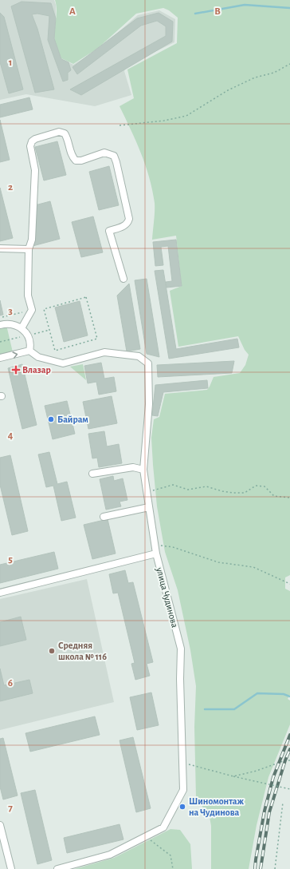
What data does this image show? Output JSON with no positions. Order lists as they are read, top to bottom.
{
  "streets": {
    "street": ["улица Чудинова"]
  },
  "places": {
    "health": ["Влазар"],
    "other": ["Байрам", "Средняя школа № 116", "Шиномонтаж на Чудинова"]
  },
  "grid": {
    "columns": ["A", "B"],
    "rows": [
      "1",
      "2",
      "3",
      "4",
      "5",
      "6",
      "7"
    ]
  }
}
